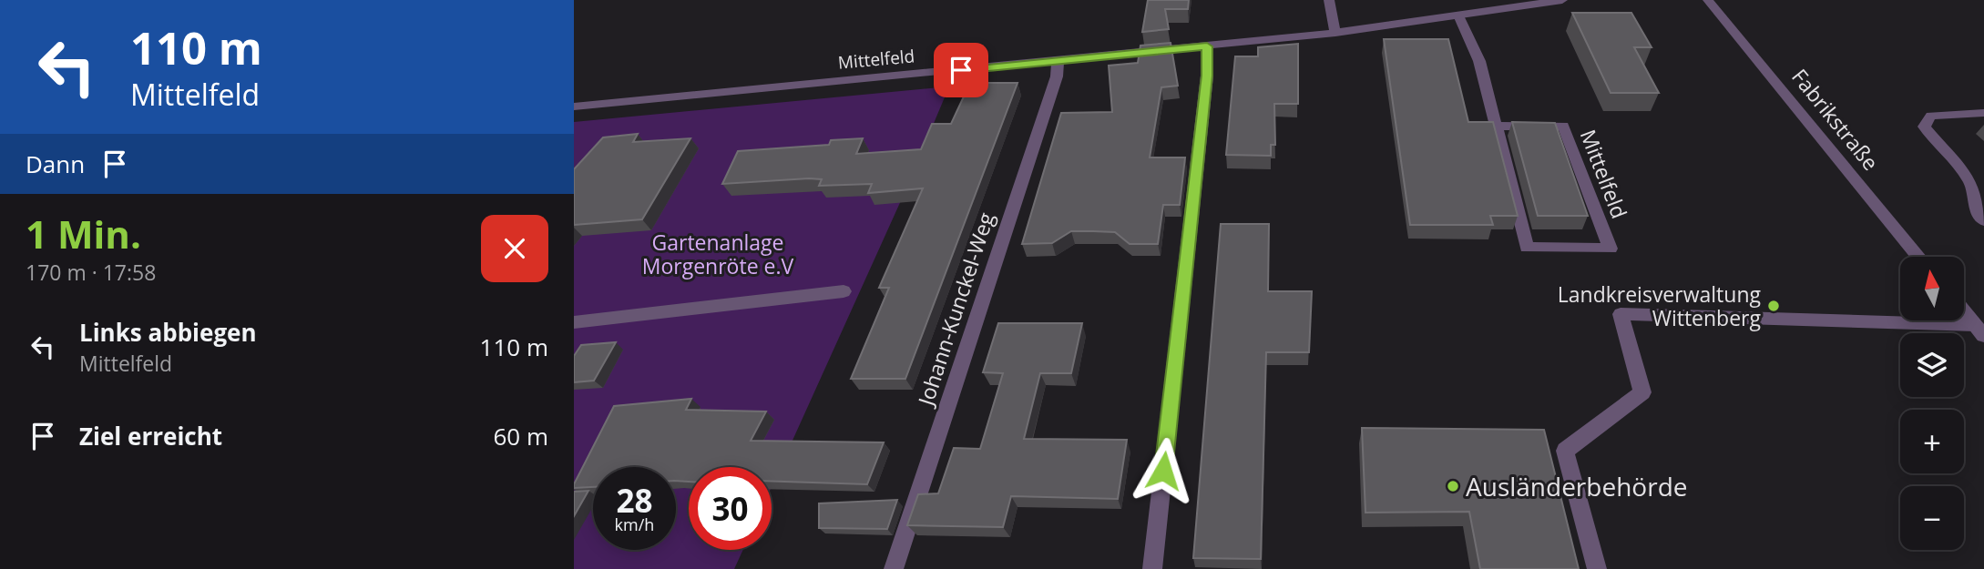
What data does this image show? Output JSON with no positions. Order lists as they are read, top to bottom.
{
  "streets": {
    "street": ["Mittelfeld", "Fabrikstraße", "Johann-Kunckel-Weg"]
  },
  "crossings": [
    ["Mittelfeld", "Johann-Kunckel-Weg"]
  ],
  "parks": ["Gartenanlage Morgenröte e.V"],
  "places": ["Landkreisverwaltung Wittenberg", "Ausländerbehörde"],
  "north": "top",
  "page": {
    "turn": ["110 m", "Mittelfeld"],
    "then": "Dann",
    "heading": ["1 Min.", "170 m · 17:58"],
    "map_buttons": ["+", "−"],
    "list": [
      {
        "name": "Links abbiegen",
        "note": "Mittelfeld",
        "value": "110 m"
      },
      {
        "name": "Ziel erreicht",
        "value": "60 m"
      }
    ],
    "speed": "28 km/h",
    "limit": "30"
  }
}
